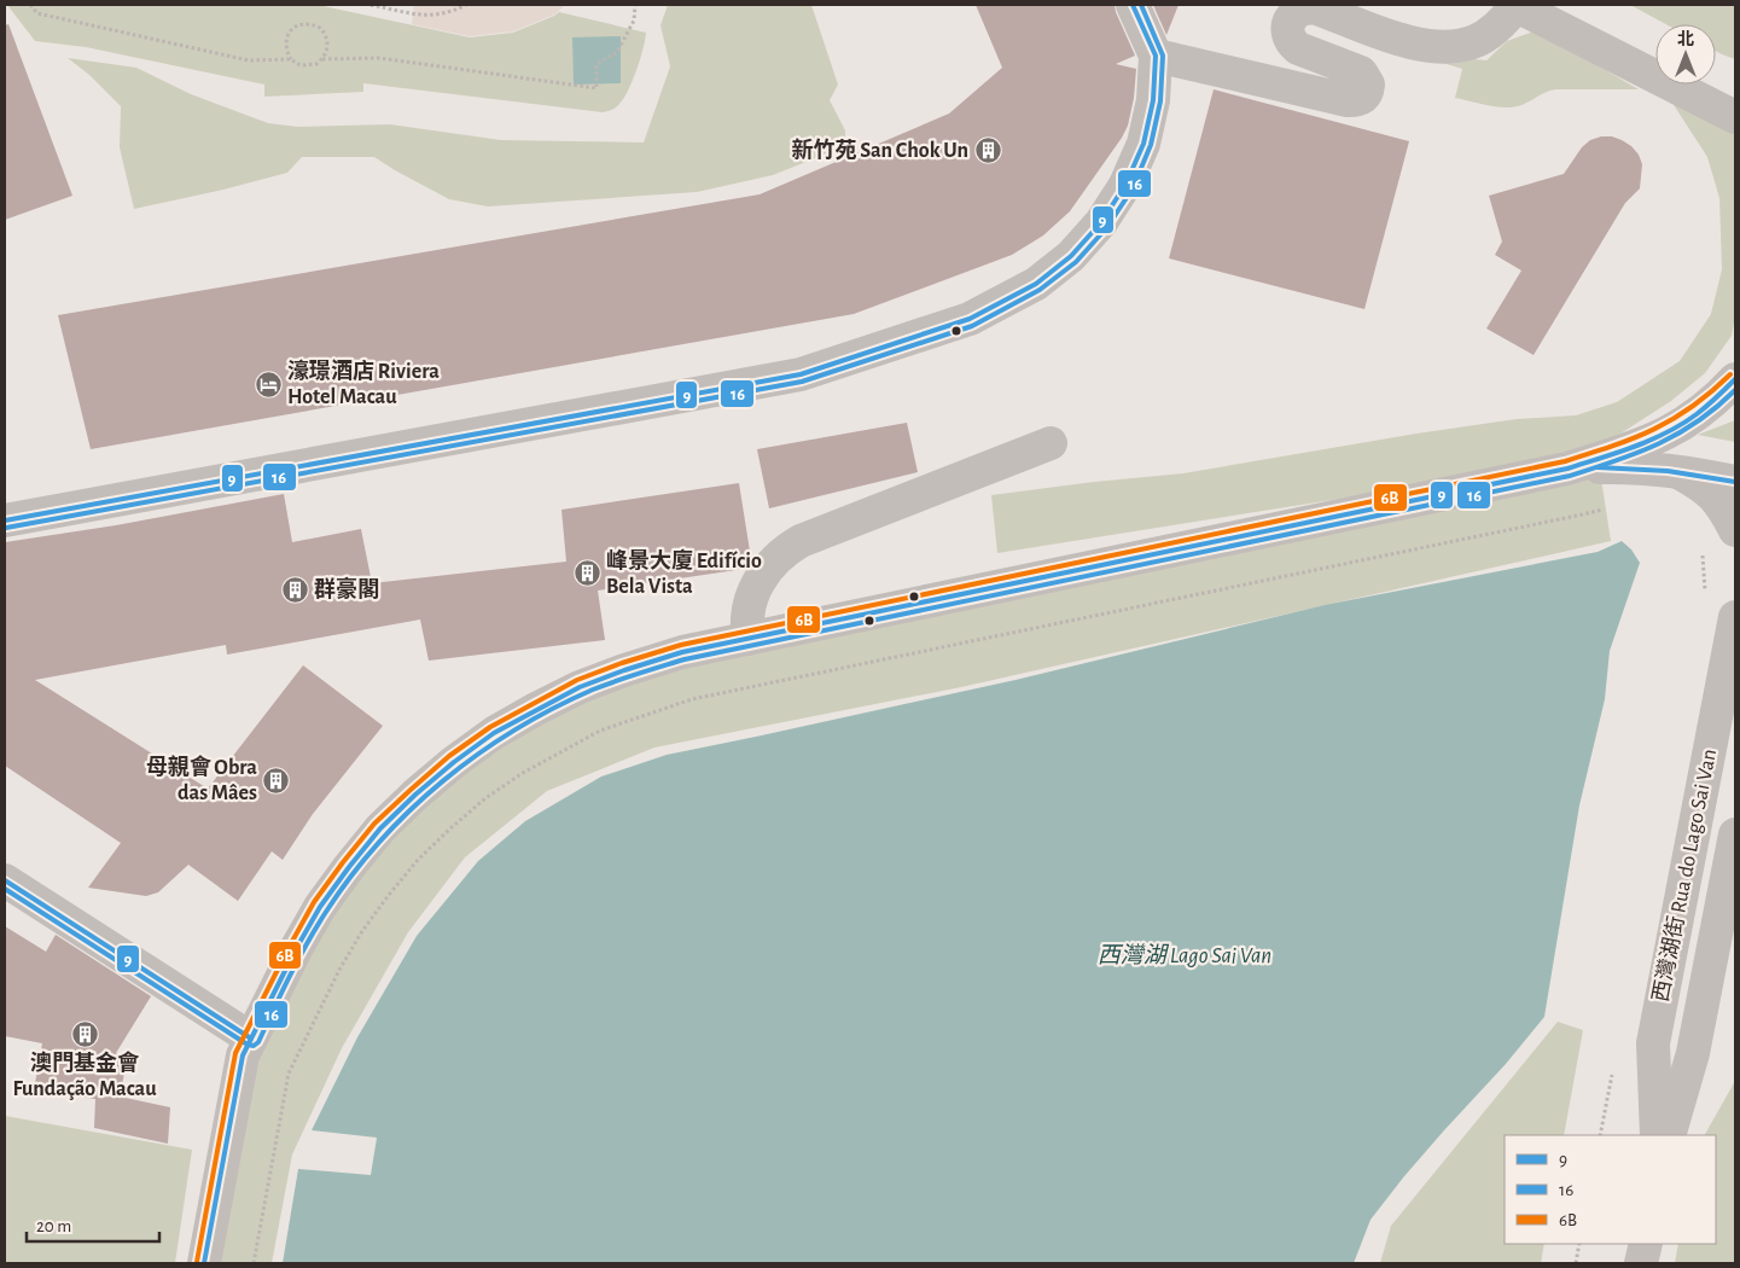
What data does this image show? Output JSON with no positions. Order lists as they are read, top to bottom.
{
  "streets": {
    "street": ["西灣湖街 Rua do Lago Sai Van"]
  },
  "water": ["西灣湖 Lago Sai Van"],
  "places": {
    "building": [
      "新竹苑 San Chok Un",
      "峰景大廈 Edifício Bela Vista",
      "群豪閣",
      "母親會 Obra das Mâes",
      "澳門基金會 Fundação Macau"
    ],
    "hotel": ["濠璟酒店 Riviera Hotel Macau"]
  },
  "lines": ["transit line 9", "transit line 16", "transit line 6B"],
  "legend": ["9", "16", "6B"],
  "scale_bar": "20 m",
  "north": "top"
}
